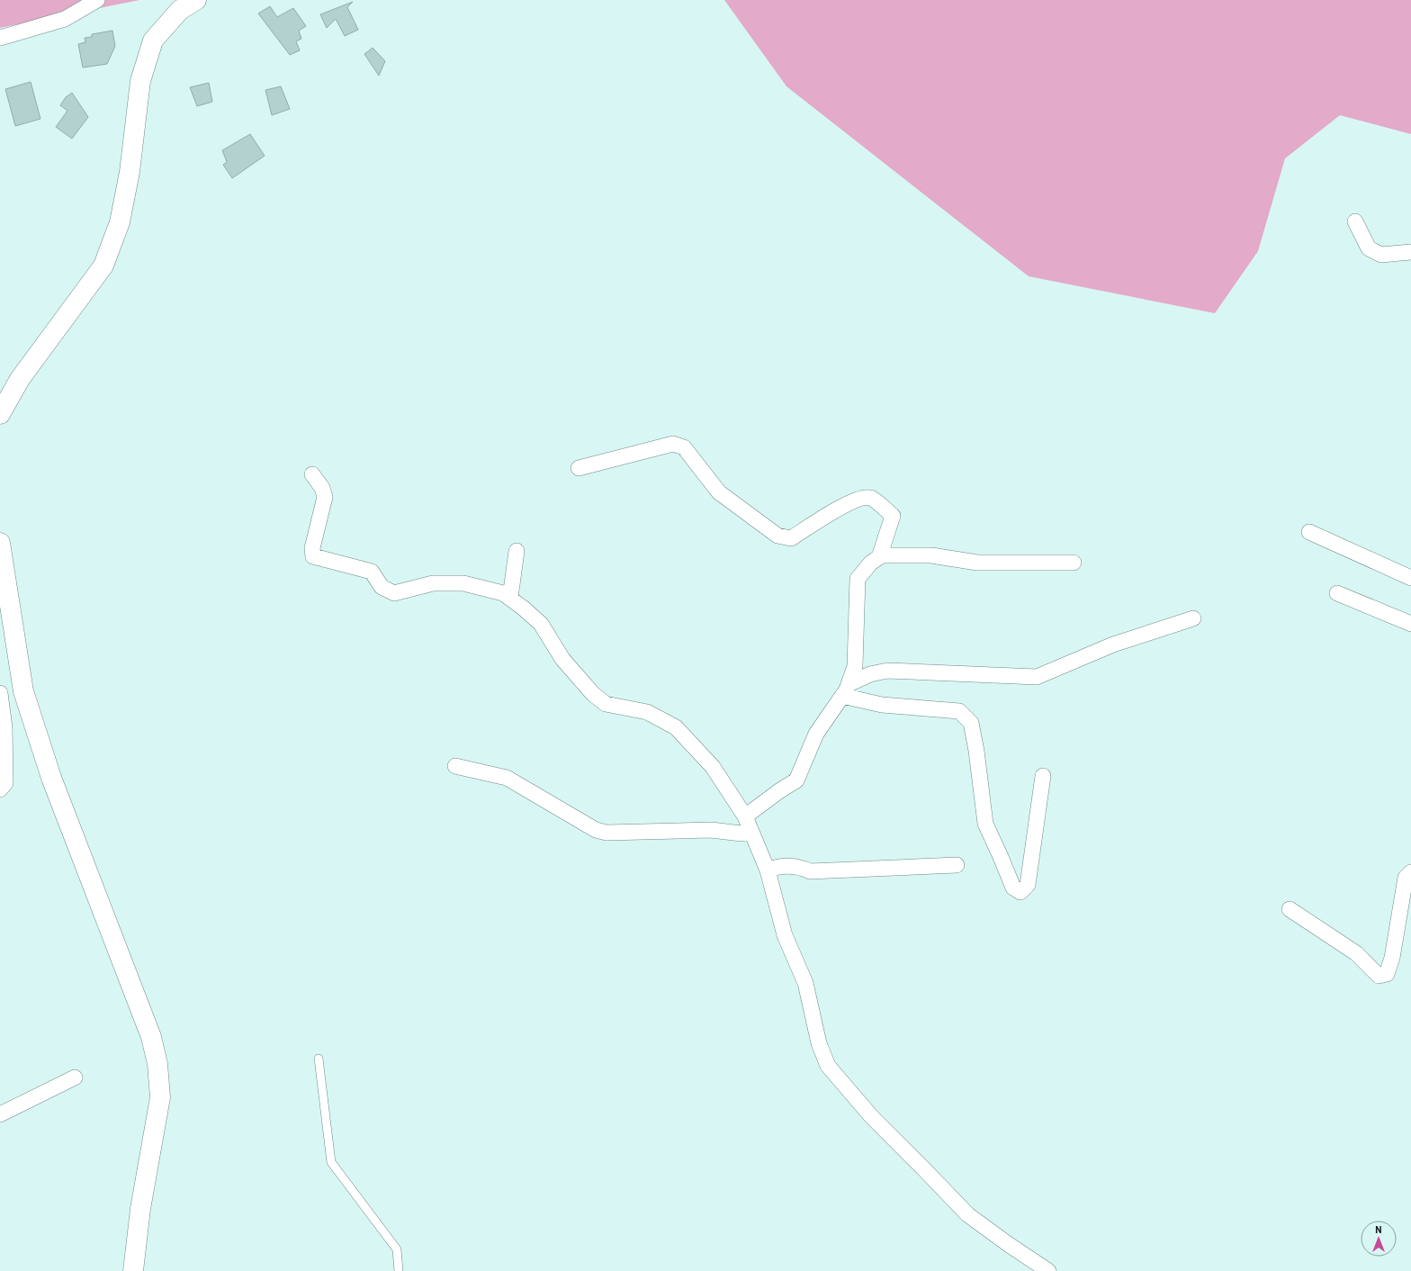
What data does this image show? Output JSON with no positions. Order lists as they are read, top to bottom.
{
  "north": "top"
}
